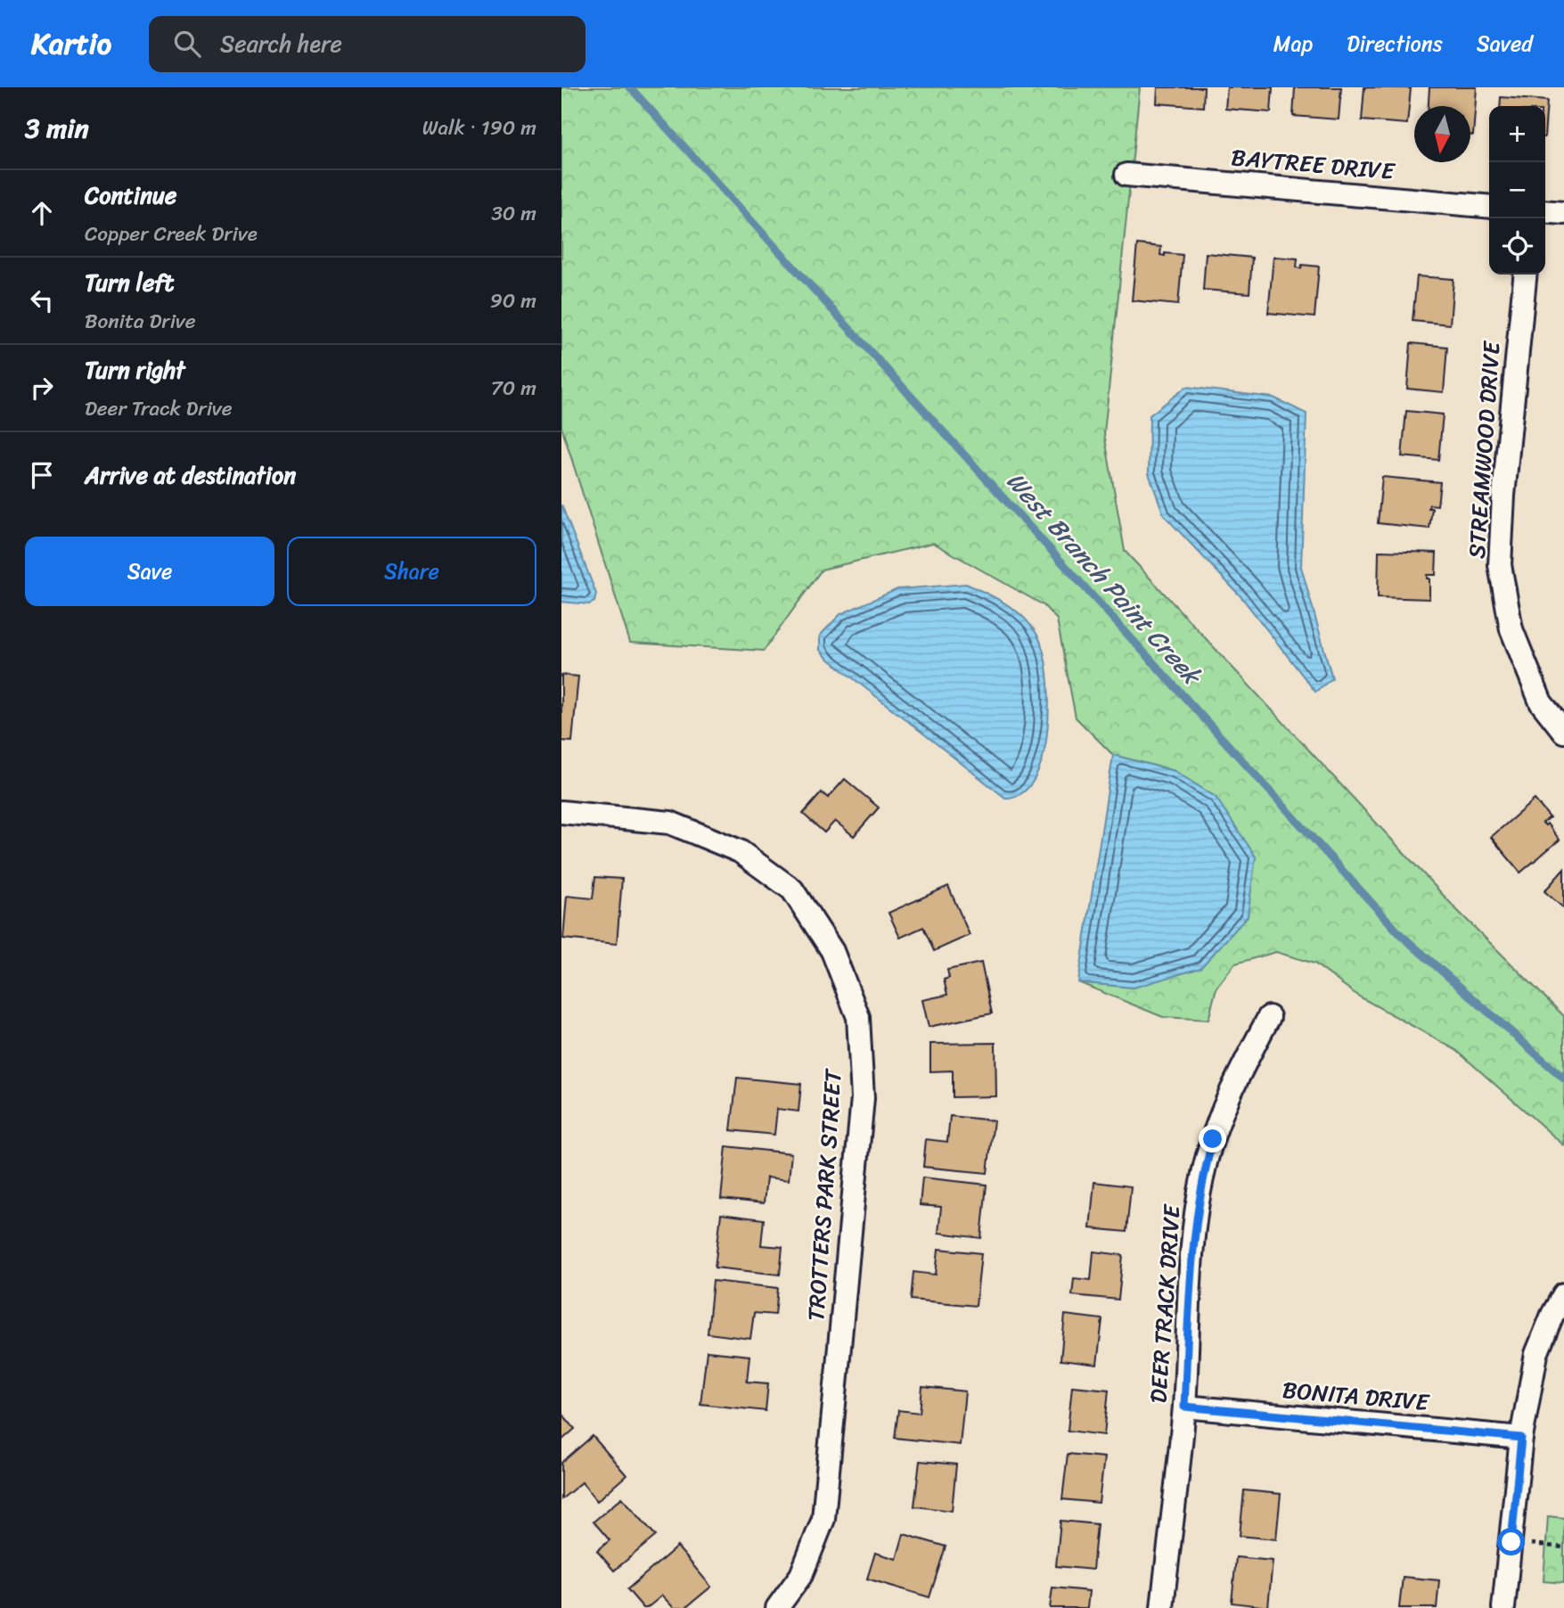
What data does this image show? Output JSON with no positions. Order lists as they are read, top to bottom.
{
  "streets": {
    "street": [
      "BAYTREE DRIVE",
      "STREAMWOOD DRIVE",
      "TROTTERS PARK STREET",
      "DEER TRACK DRIVE",
      "BONITA DRIVE"
    ]
  },
  "crossings": [
    ["DEER TRACK DRIVE", "BONITA DRIVE"]
  ],
  "water": ["West Branch Paint Creek"],
  "north": "bottom",
  "page": {
    "header": "Kartio",
    "search": "Search here",
    "nav": ["Map", "Directions", "Saved"],
    "heading": ["3 min", "Walk · 190 m"],
    "map_buttons": ["+", "−"],
    "list": [
      ["Continue", "Copper Creek Drive", "30 m"],
      ["Turn left", "Bonita Drive", "90 m"],
      ["Turn right", "Deer Track Drive", "70 m"],
      "Arrive at destination"
    ],
    "buttons": ["Save", "Share"]
  }
}
